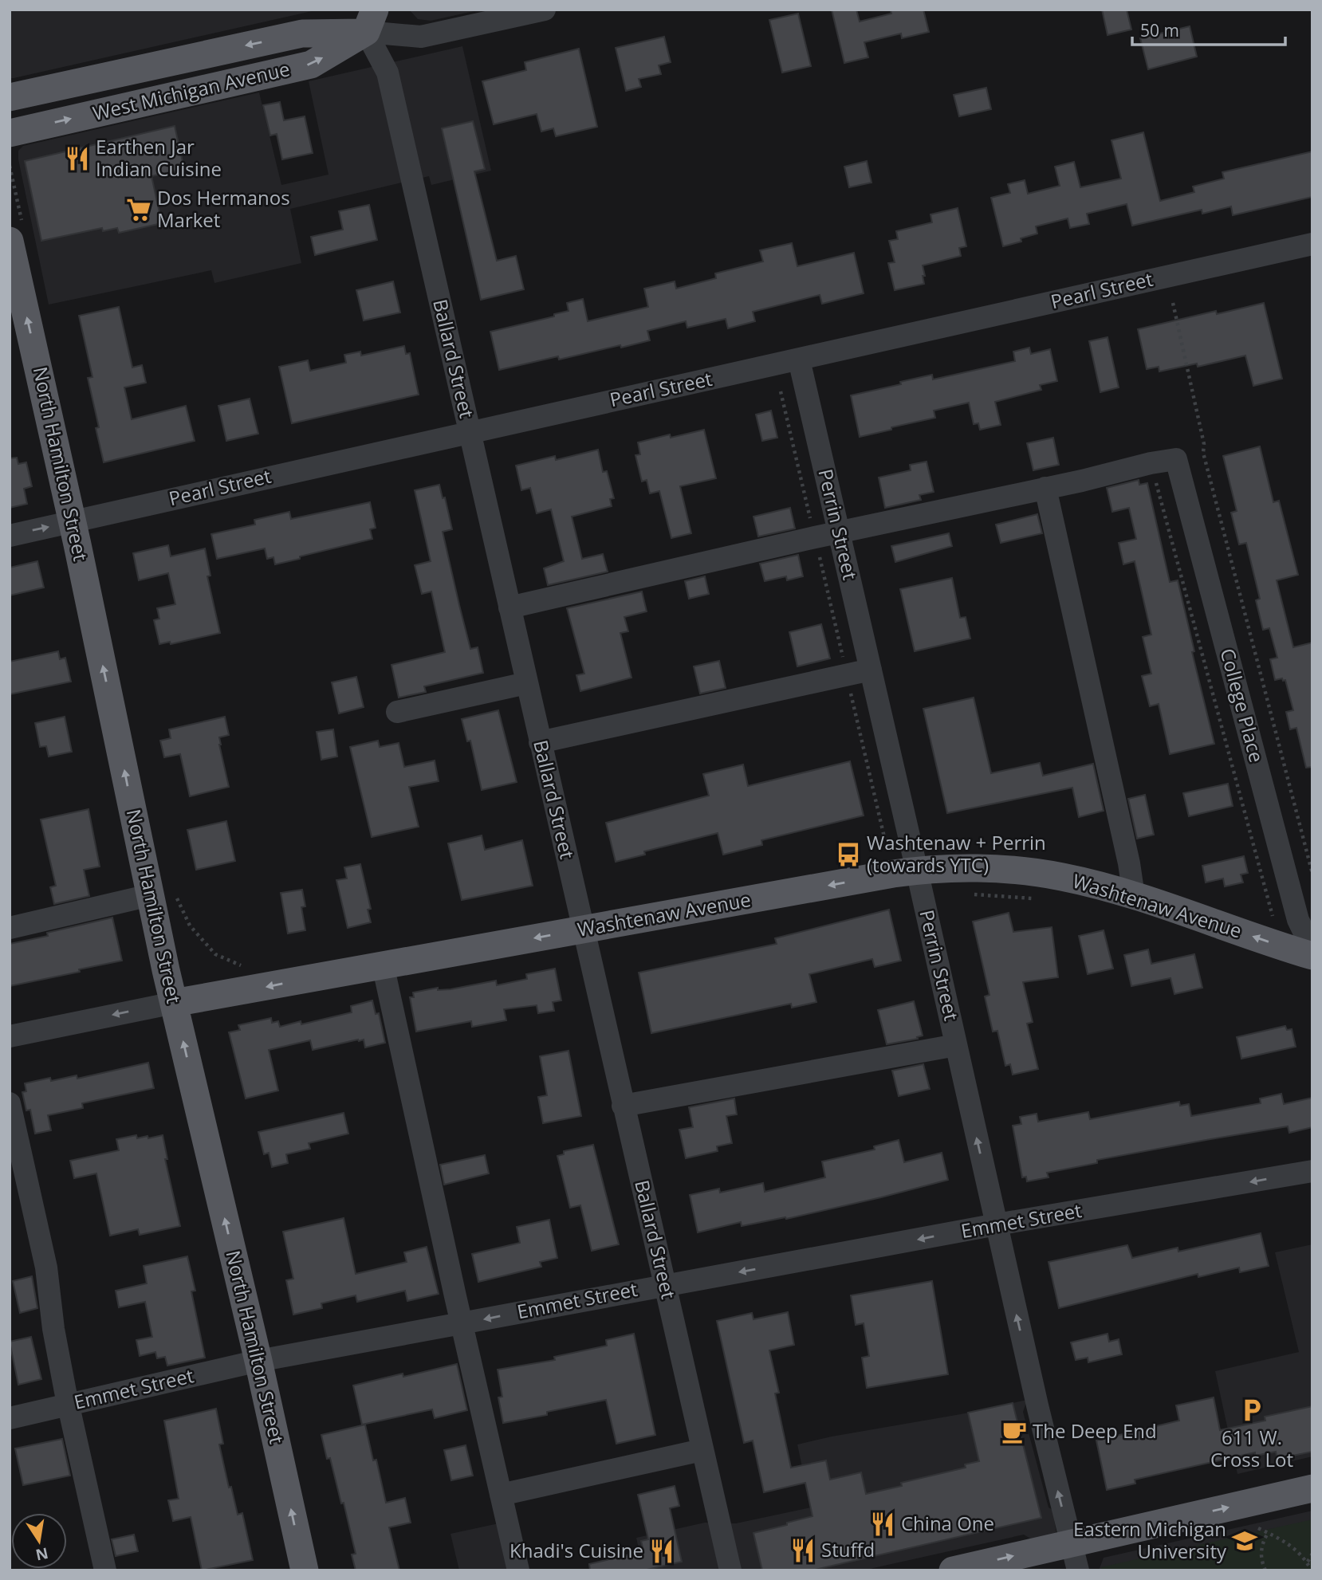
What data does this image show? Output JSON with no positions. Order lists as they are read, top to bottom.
{
  "streets": {
    "main road": ["West Michigan Avenue", "North Hamilton Street", "Washtenaw Avenue"],
    "street": [
      "Pearl Street",
      "Ballard Street",
      "Perrin Street",
      "College Place",
      "Emmet Street"
    ]
  },
  "crossings": [
    ["West Michigan Avenue", "Ballard Street"],
    ["Pearl Street", "Ballard Street"],
    ["Pearl Street", "North Hamilton Street"],
    ["Pearl Street", "Perrin Street"],
    ["Ballard Street", "Washtenaw Avenue"],
    ["Ballard Street", "Emmet Street"],
    ["North Hamilton Street", "Washtenaw Avenue"],
    ["North Hamilton Street", "Emmet Street"],
    ["Perrin Street", "Washtenaw Avenue"],
    ["Perrin Street", "Emmet Street"]
  ],
  "one_way": ["North Hamilton Street", "Perrin Street", "Washtenaw Avenue"],
  "places": {
    "restaurant": [
      "Earthen Jar Indian Cuisine",
      "China One",
      "Stuffd",
      "Khadi's Cuisine"
    ],
    "supermarket": ["Dos Hermanos Market"],
    "bus stop": ["Washtenaw + Perrin (towards YTC)"],
    "parking": ["611 W. Cross Lot"],
    "cafe": ["The Deep End"],
    "school or university": ["Eastern Michigan University"]
  },
  "scale_bar": "50 m",
  "north": "bottom"
}
